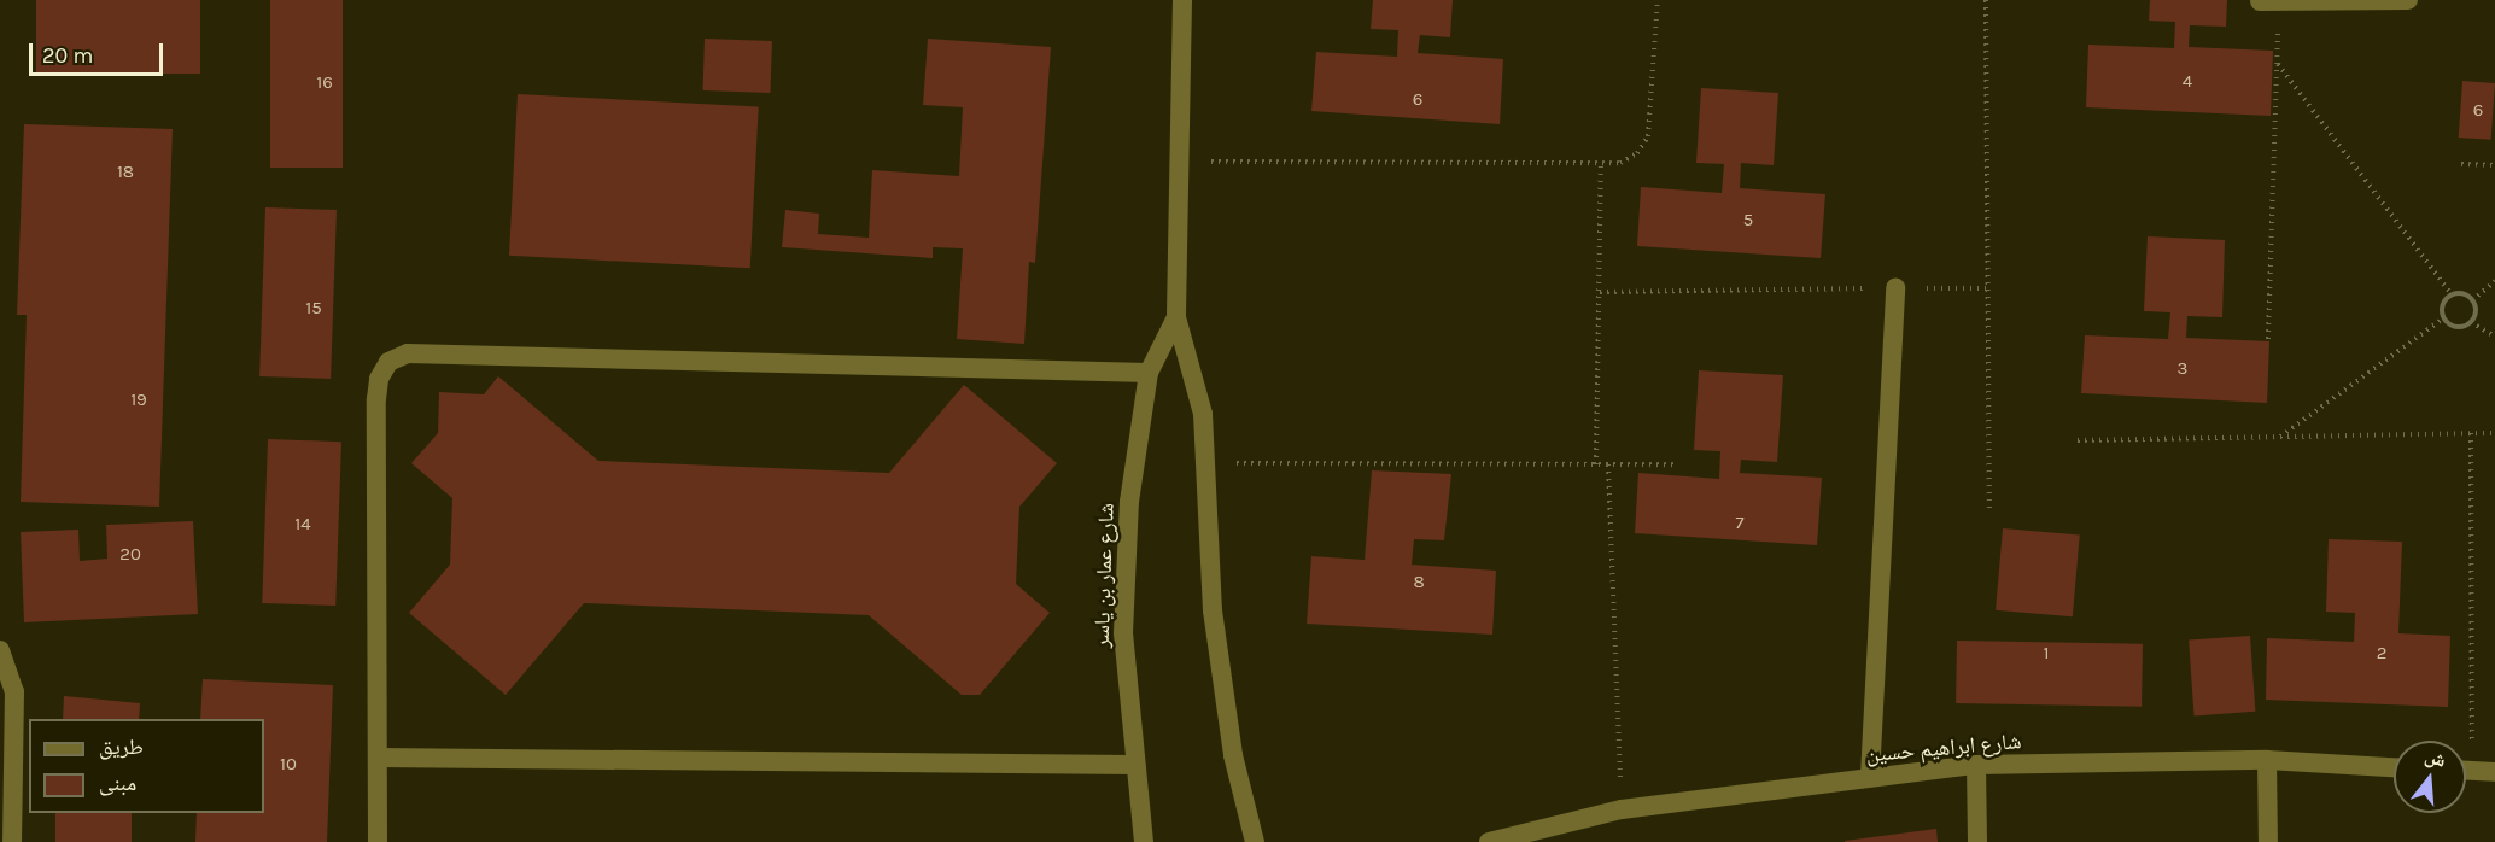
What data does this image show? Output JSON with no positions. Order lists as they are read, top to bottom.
{
  "streets": {
    "street": ["شارع عمار بن ياسر", "شارع ابراهيم حسين"]
  },
  "house_numbers": [
    "4",
    "16",
    "6",
    "6",
    "18",
    "5",
    "15",
    "3",
    "19",
    "7",
    "14",
    "20",
    "8",
    "1",
    "2",
    "10"
  ],
  "legend": ["طريق", "مبنى"],
  "scale_bar": "20 m",
  "north": "top"
}
